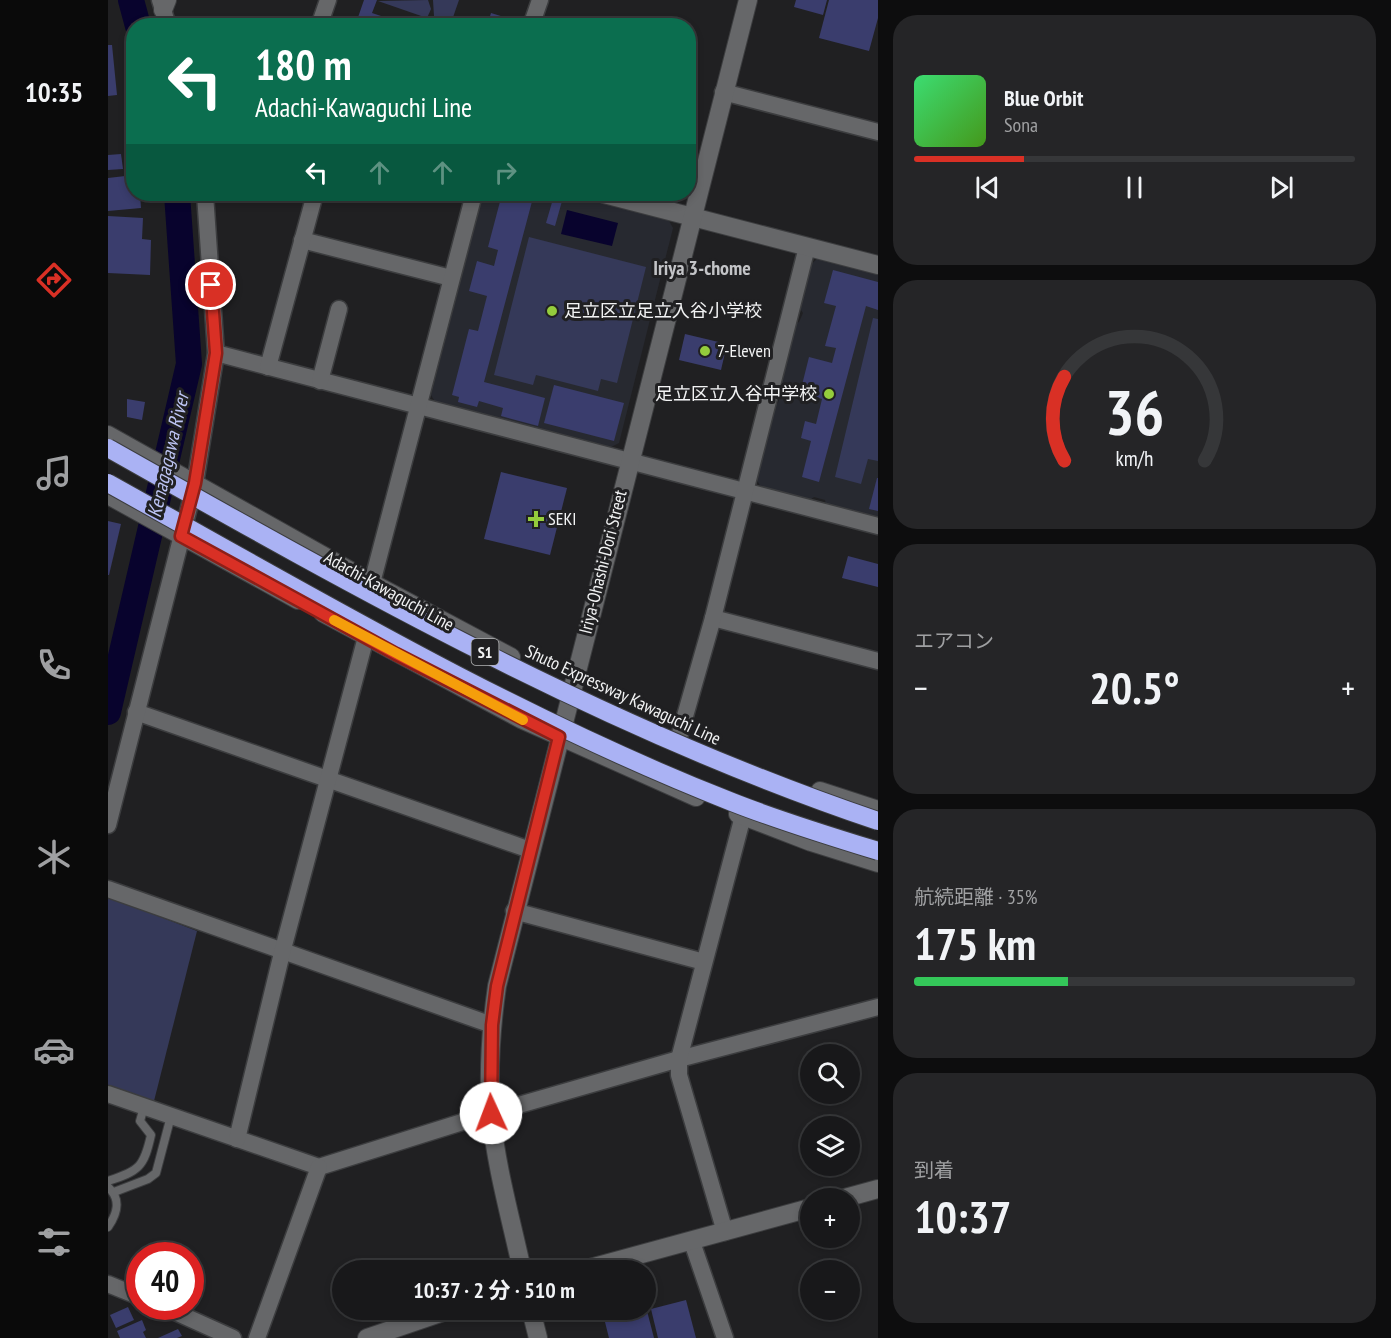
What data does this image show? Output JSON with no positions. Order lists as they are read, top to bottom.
{
  "streets": {
    "highway": ["S1", "Shuto Expressway Kawaguchi Line"],
    "main road": ["Iriya-Ohashi-Dori Street", "Adachi-Kawaguchi Line"]
  },
  "crossings": [
    ["Iriya-Ohashi-Dori Street", "Adachi-Kawaguchi Line"]
  ],
  "districts": ["Iriya 3-chome"],
  "water": ["Kenagagawa River"],
  "places": {
    "other": ["足立区立足立入谷小学校", "7-Eleven", "足立区立入谷中学校"],
    "health": ["SEKI"]
  },
  "page": {
    "tabs": "10:35",
    "turn": ["180 m", "Adachi-Kawaguchi Line"],
    "song": ["Blue Orbit", "Sona"],
    "tile": [
      "エアコン",
      ["航続距離 · 35%", "175 km"],
      ["到着", "10:37"]
    ],
    "heat": ["−", "20.5°", "+"],
    "map_buttons": ["+", "−"],
    "limit": "40",
    "trip": "10:37 · 2 分 · 510 m",
    "gauge": ["36", "km/h"]
  }
}
